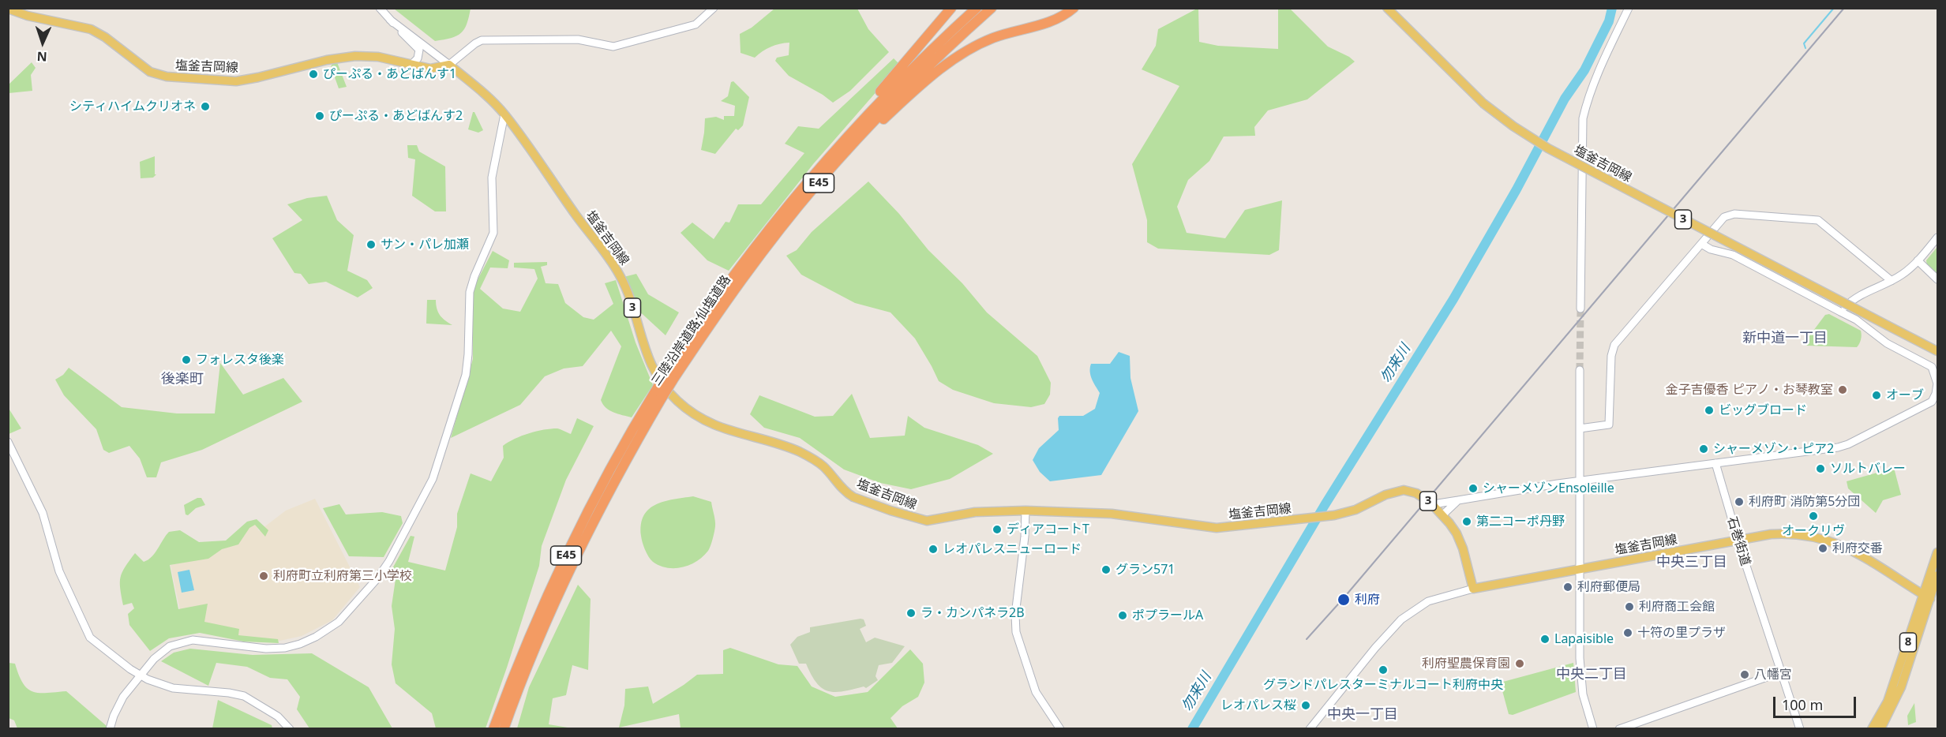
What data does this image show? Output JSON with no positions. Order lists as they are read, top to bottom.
{
  "streets": {
    "highway": ["E45", "三陸沿岸道路;仙塩道路"],
    "main road": ["塩釜吉岡線", "3", "8"],
    "street": ["石巻街道"]
  },
  "crossings": [
    ["塩釜吉岡線", "石巻街道"],
    ["塩釜吉岡線", "8"]
  ],
  "districts": [
    "新中道一丁目",
    "後楽町",
    "中央三丁目",
    "中央二丁目",
    "中央一丁目"
  ],
  "water": ["勿来川"],
  "places": [
    "ぴーぷる・あどばんす1",
    "シティハイムクリオネ",
    "ぴーぷる・あどばんす2",
    "サン・パレ加瀬",
    "フォレスタ後楽",
    "金子吉優香 ピアノ・お琴教室",
    "オーブ",
    "ビッグブロード",
    "シャーメゾン・ピア2",
    "ソルトバレー",
    "シャーメゾンEnsoleille",
    "利府町 消防第5分団",
    "オークリヴ",
    "第二コーポ丹野",
    "ディアコートT",
    "利府交番",
    "レオパレスニューロード",
    "グラン571",
    "利府町立利府第三小学校",
    "利府郵便局",
    "利府",
    "利府商工会館",
    "ラ・カンパネラ2B",
    "ポプラールA",
    "十符の里プラザ",
    "Lapaisible",
    "利府聖農保育園",
    "グランドパレスターミナルコート利府中央",
    "八幡宮",
    "レオパレス桜"
  ],
  "scale_bar": "100 m",
  "north": "bottom"
}
